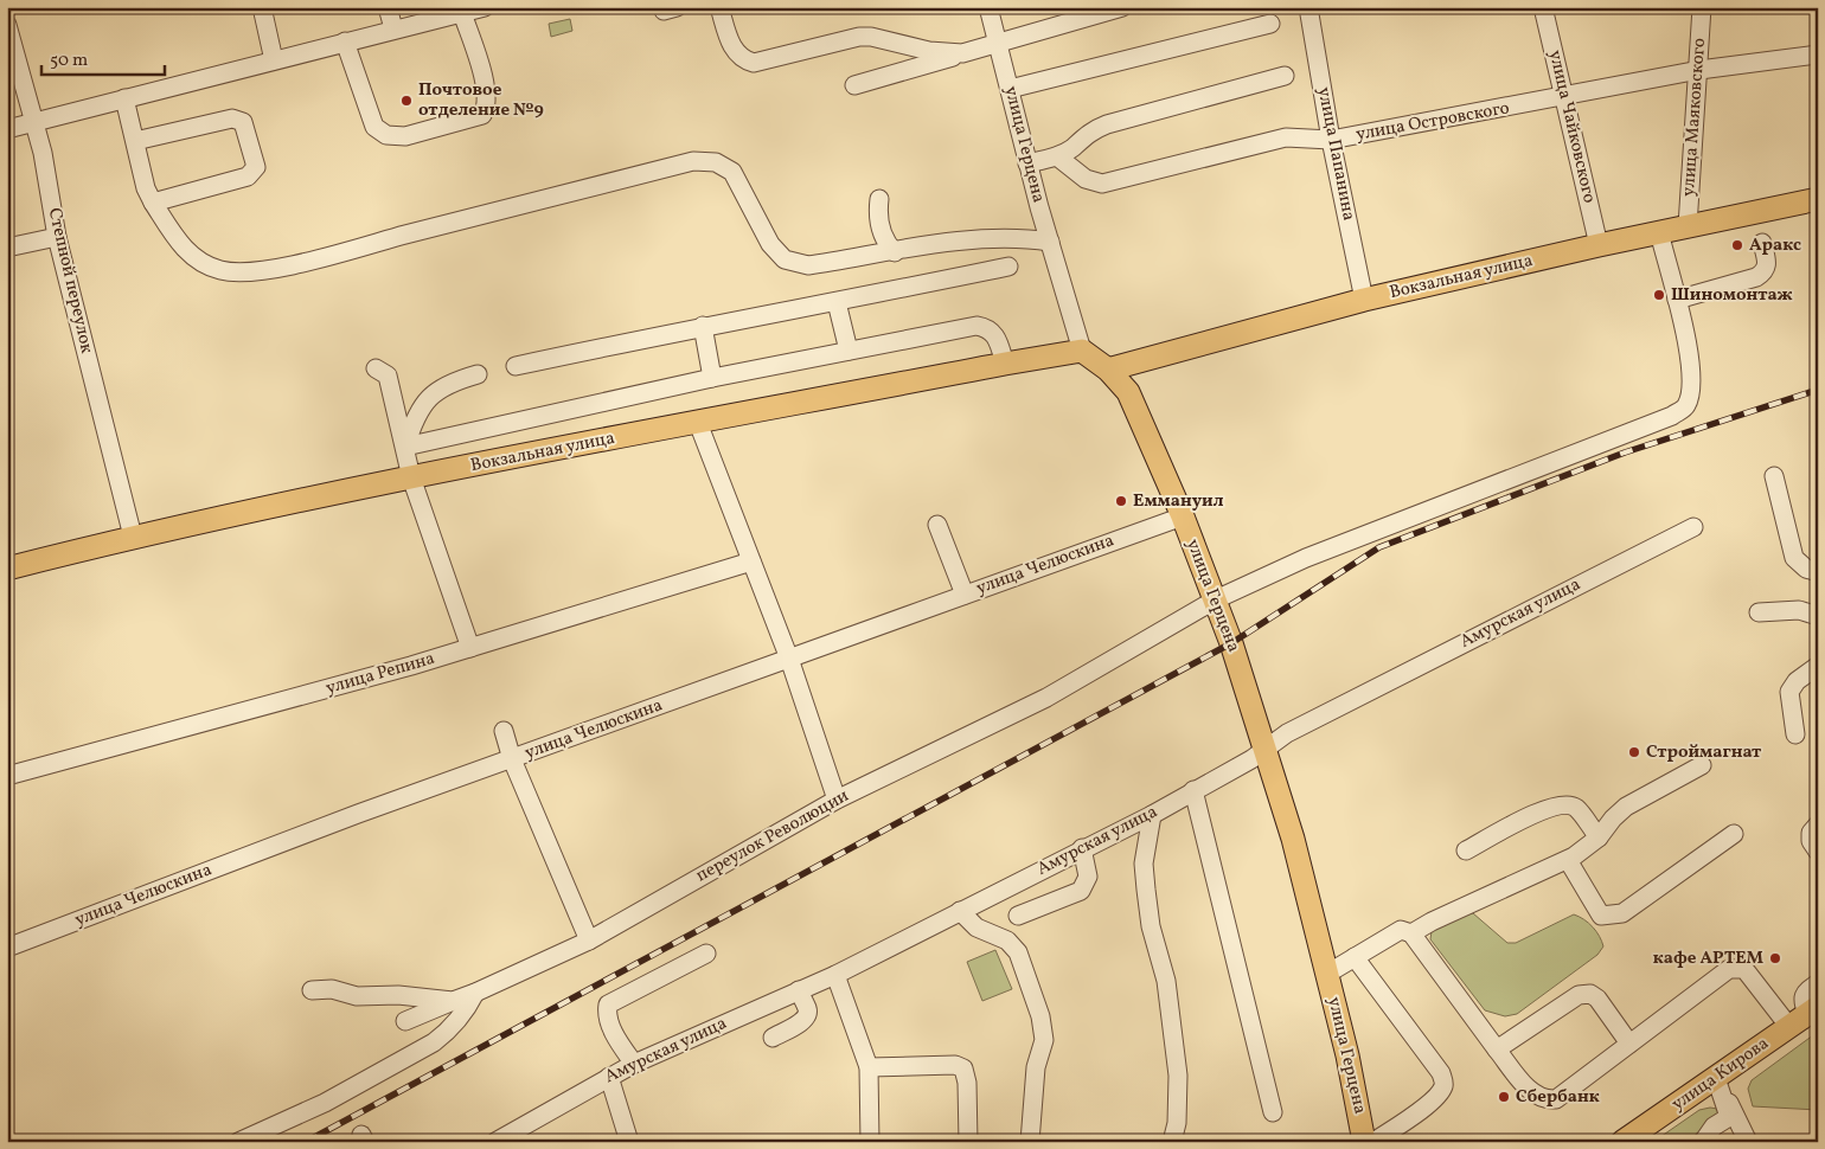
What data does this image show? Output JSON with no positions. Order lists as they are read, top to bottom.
{
  "streets": {
    "main road": ["улица Герцена", "Вокзальная улица", "улица Кирова"],
    "street": [
      "улица Маяковского",
      "улица Островского",
      "улица Чайковского",
      "улица Папанина",
      "Степной переулок",
      "улица Челюскина",
      "Амурская улица",
      "улица Репина",
      "переулок Революции"
    ]
  },
  "crossings": [
    ["улица Маяковского", "улица Островского"],
    ["улица Маяковского", "Вокзальная улица"],
    ["улица Островского", "улица Чайковского"],
    ["улица Островского", "улица Папанина"],
    ["улица Чайковского", "Вокзальная улица"],
    ["улица Герцена", "Вокзальная улица"],
    ["улица Герцена", "улица Челюскина"],
    ["улица Герцена", "Амурская улица"],
    ["улица Герцена", "переулок Революции"],
    ["улица Папанина", "Вокзальная улица"],
    ["Вокзальная улица", "Степной переулок"]
  ],
  "places": [
    "Почтовое отделение №9",
    "Аракс",
    "Шиномонтаж",
    "Еммануил",
    "Строймагнат",
    "кафе АРТЕМ",
    "Сбербанк"
  ],
  "scale_bar": "50 m"
}
